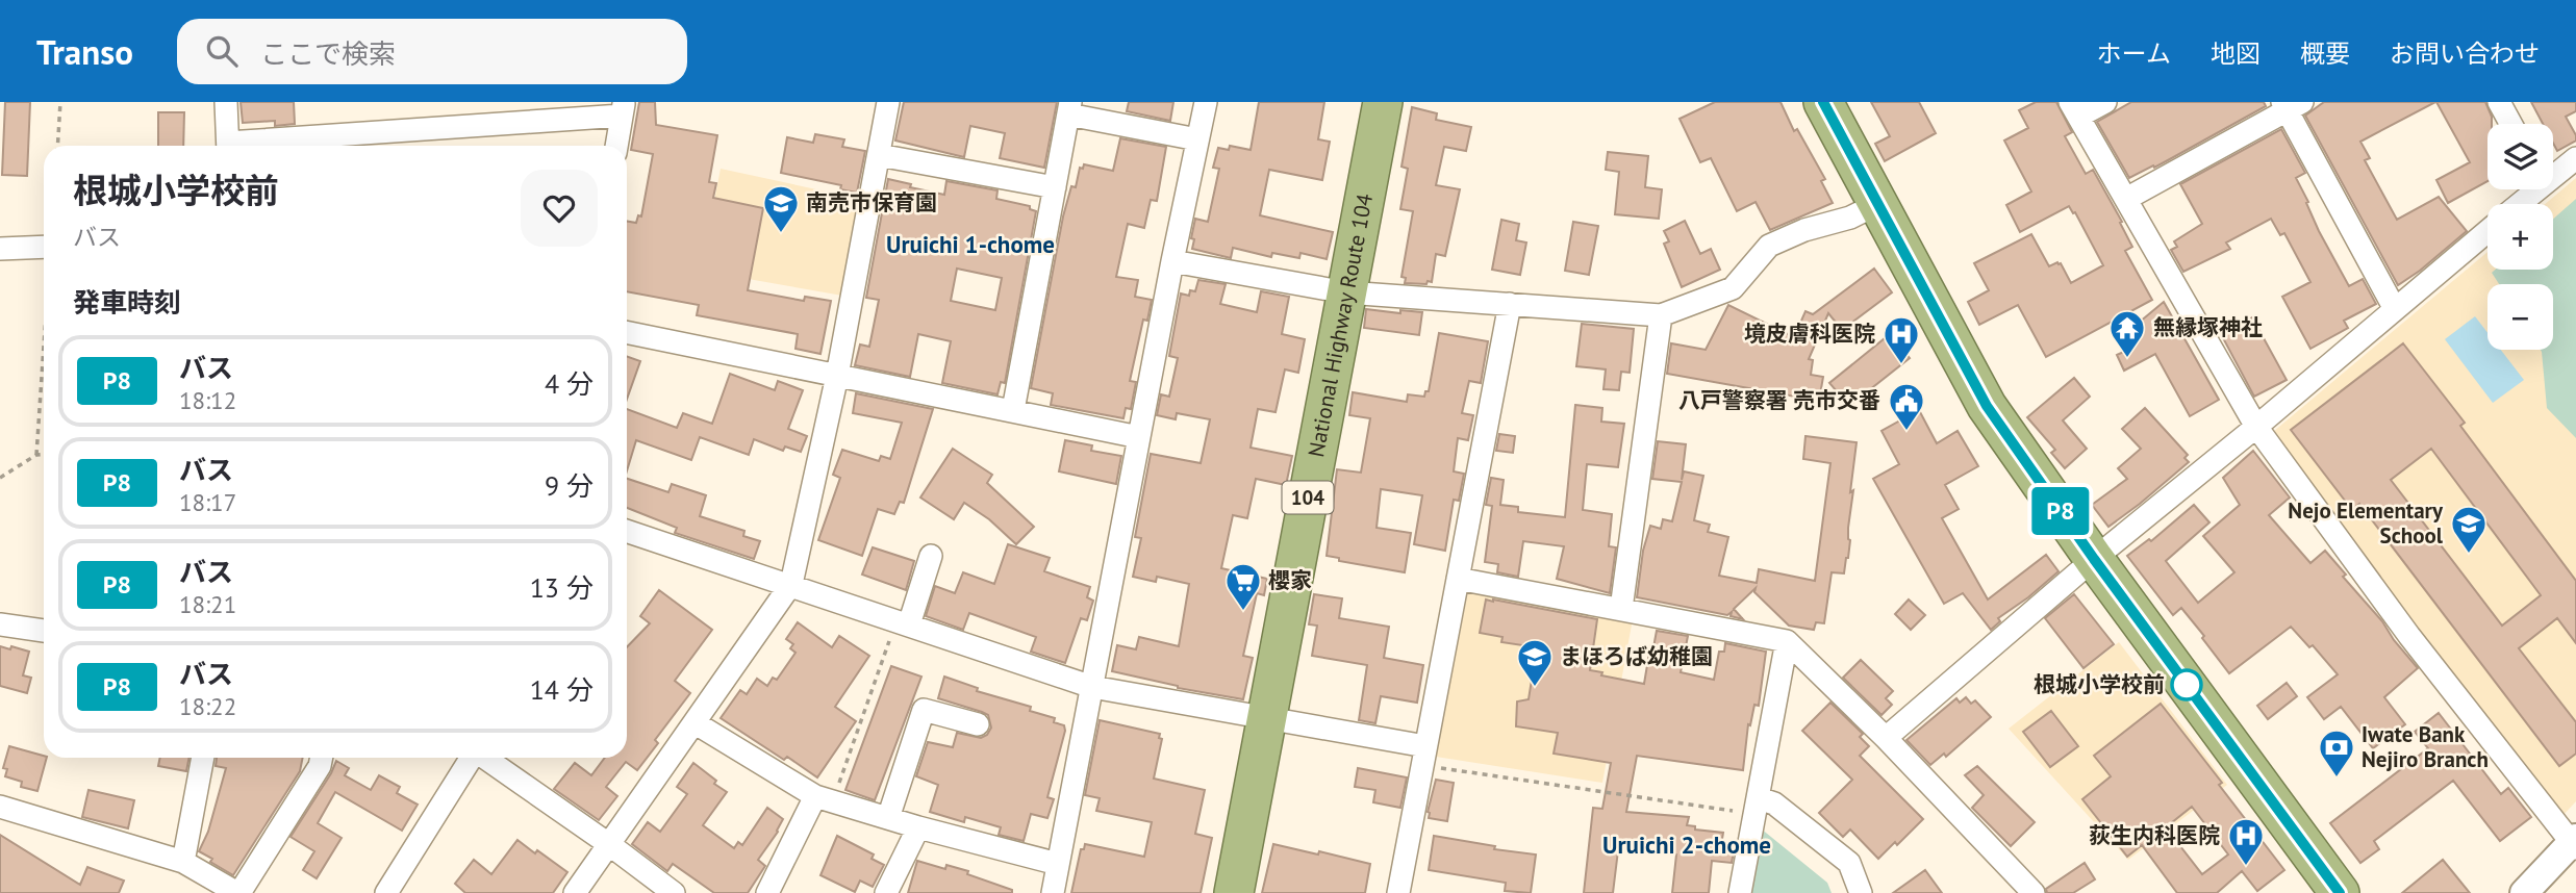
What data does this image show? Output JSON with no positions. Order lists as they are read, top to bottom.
{
  "streets": {
    "highway": ["National Highway Route 104", "104"]
  },
  "districts": ["Uruichi 1-chome", "Uruichi 2-chome"],
  "places": {
    "school or university": ["南売市保育園", "Nejo Elementary School", "まほろば幼稚園"],
    "temple": ["無縁塚神社"],
    "hospital": ["境皮膚科医院", "荻生内科医院"],
    "public building": ["八戸警察署 売市交番"],
    "supermarket": ["櫻家"],
    "other": ["根城小学校前"],
    "bank": ["Iwate Bank Nejiro Branch"]
  },
  "lines": ["bus line P8"],
  "page": {
    "header": "Transo",
    "search": "ここで検索",
    "nav": [
      "ホーム",
      "地図",
      "概要",
      "お問い合わせ"
    ],
    "on_map": "P8",
    "map_buttons": ["+", "−"],
    "heading": [
      ["根城小学校前", "バス"],
      "発車時刻"
    ],
    "list": [
      {
        "mark": "P8",
        "name": "バス",
        "note": "18:12",
        "value": "4 分"
      },
      {
        "mark": "P8",
        "name": "バス",
        "note": "18:17",
        "value": "9 分"
      },
      {
        "mark": "P8",
        "name": "バス",
        "note": "18:21",
        "value": "13 分"
      },
      {
        "mark": "P8",
        "name": "バス",
        "note": "18:22",
        "value": "14 分"
      }
    ]
  }
}
